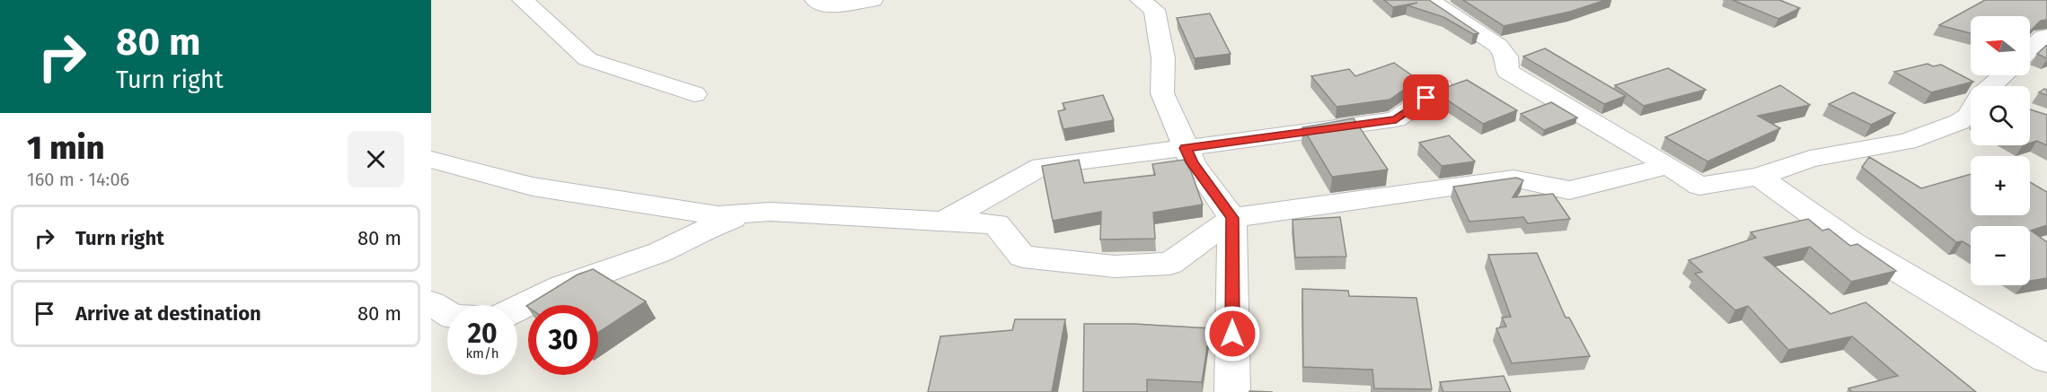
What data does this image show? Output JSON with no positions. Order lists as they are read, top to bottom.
{
  "north": "left",
  "page": {
    "turn": ["80 m", "Turn right"],
    "map_buttons": ["+", "−"],
    "heading": ["1 min", "160 m · 14:06"],
    "list": [
      {
        "name": "Turn right",
        "value": "80 m"
      },
      {
        "name": "Arrive at destination",
        "value": "80 m"
      }
    ],
    "speed": "20 km/h",
    "limit": "30"
  }
}
